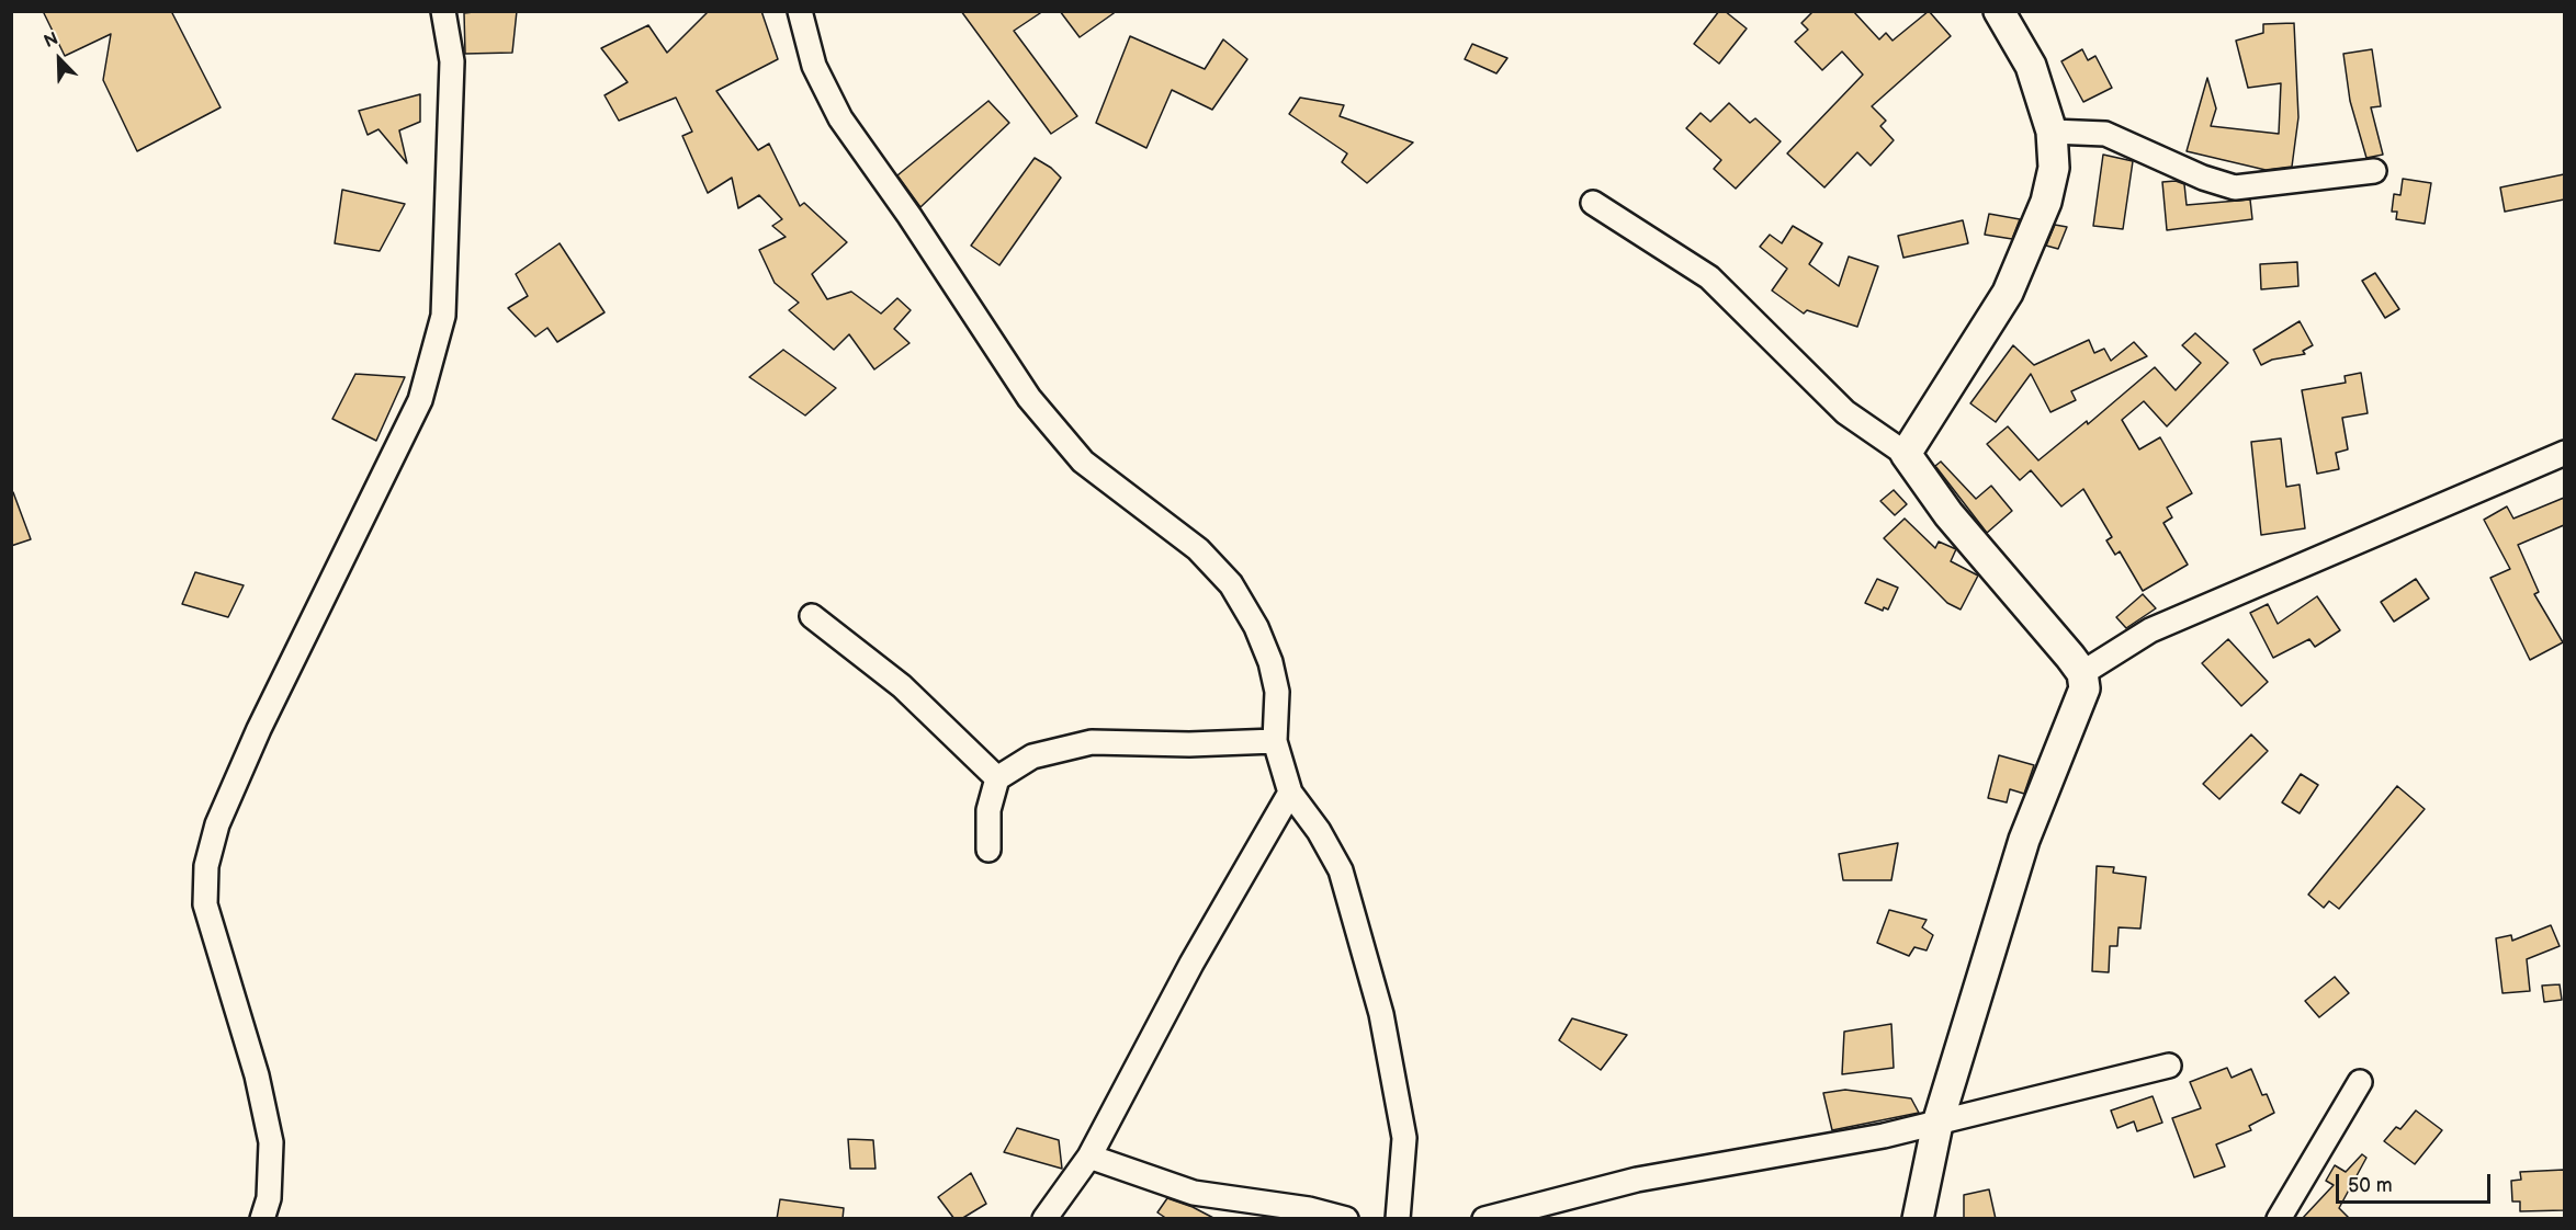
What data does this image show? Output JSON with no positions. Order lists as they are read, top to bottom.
{
  "scale_bar": "50 m",
  "north": "top left"
}
